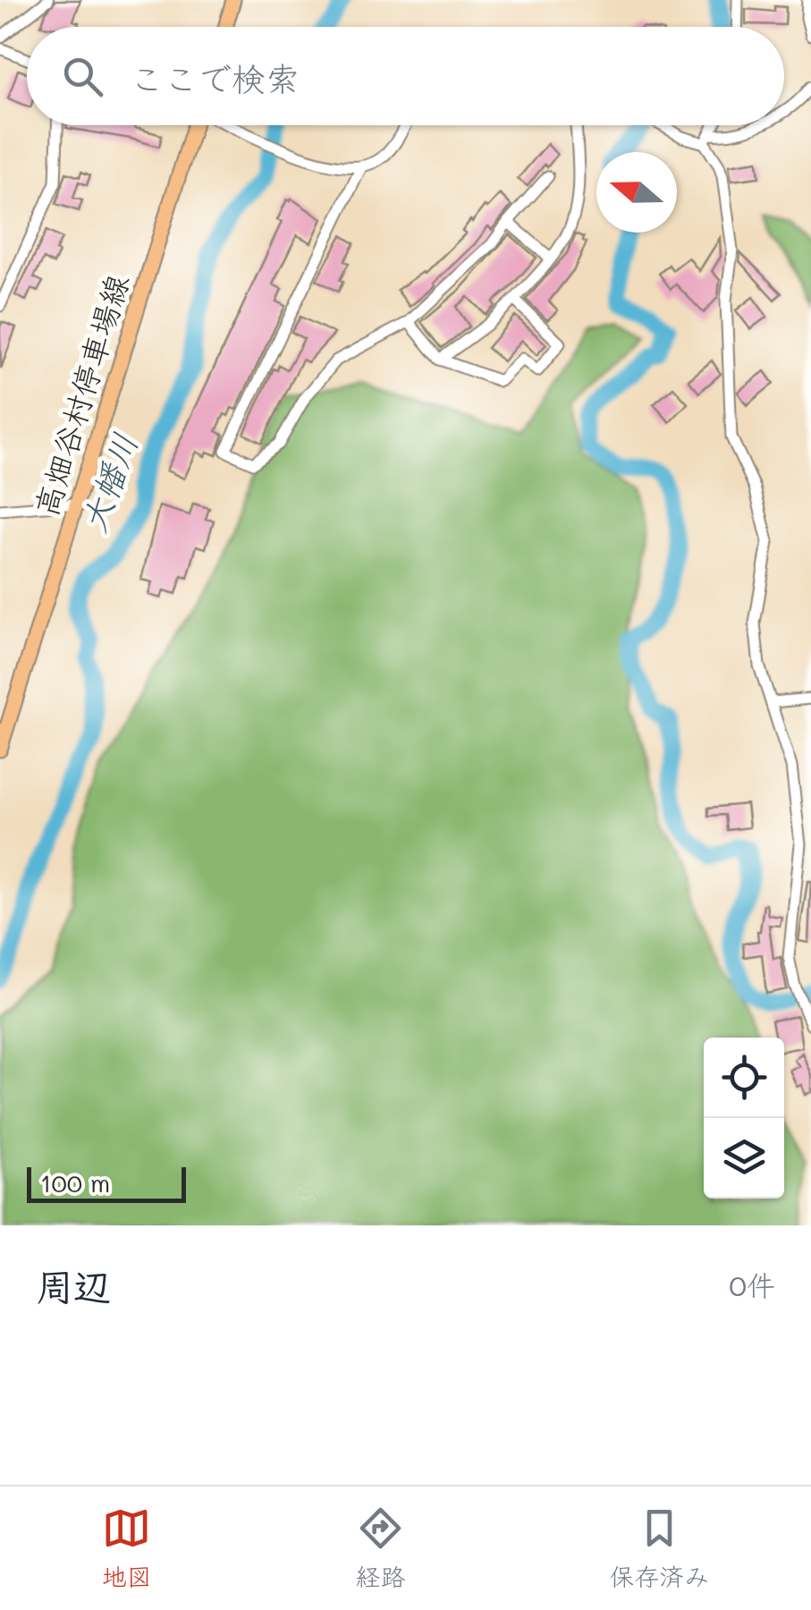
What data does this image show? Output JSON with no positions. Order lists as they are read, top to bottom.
{
  "streets": {
    "main road": ["高畑谷村停車場線"]
  },
  "water": ["大幡川"],
  "scale_bar": "100 m",
  "north": "left",
  "page": {
    "search": "ここで検索",
    "scale": "100 m",
    "heading": ["周辺", "0件"],
    "nav": ["地図", "経路", "保存済み"]
  }
}
